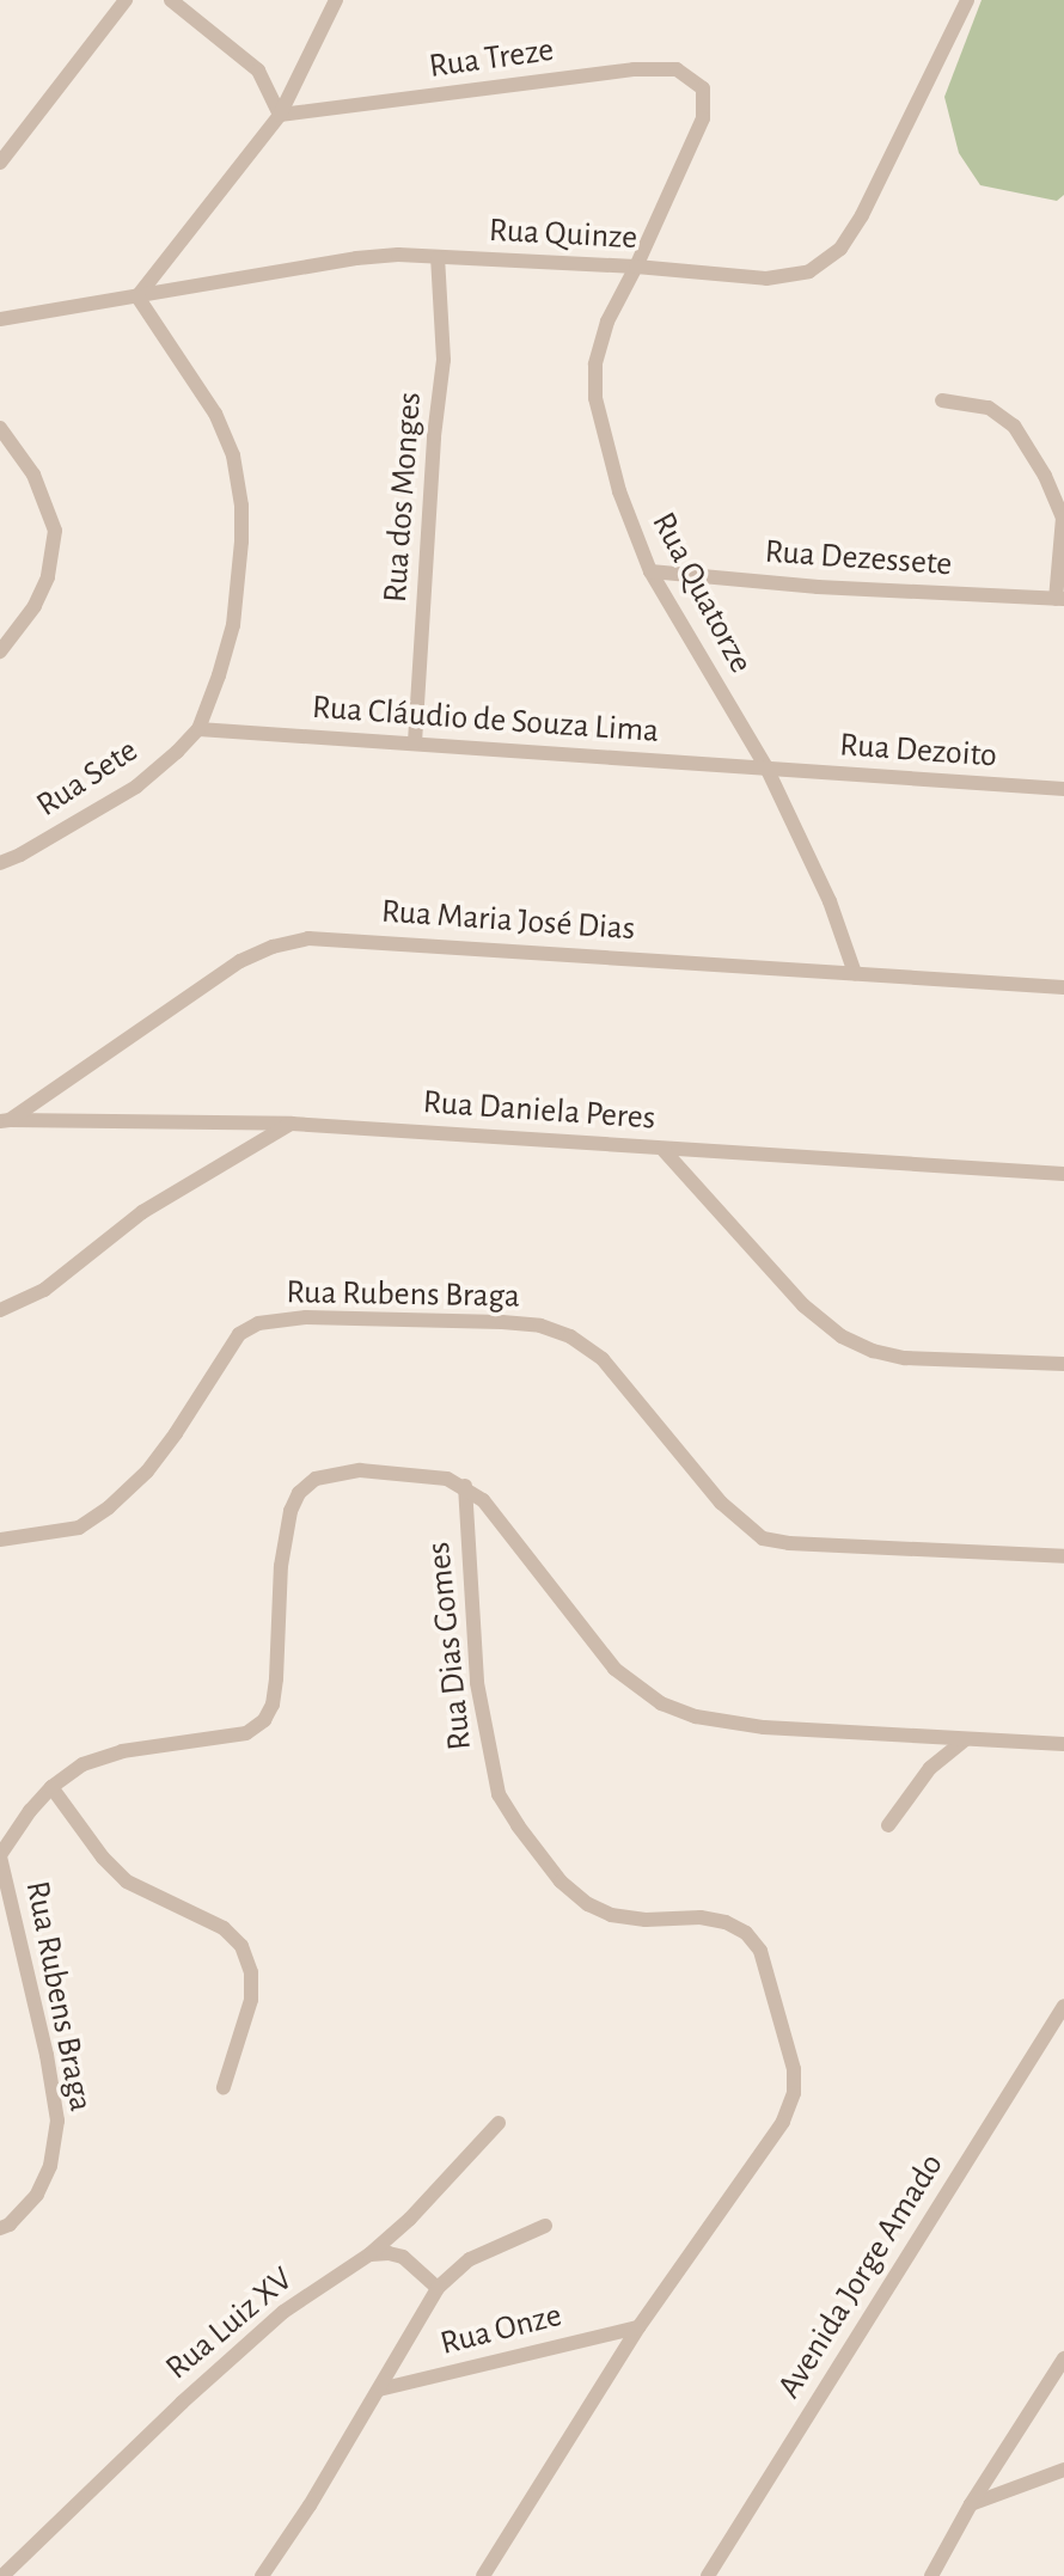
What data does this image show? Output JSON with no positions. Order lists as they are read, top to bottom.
{
  "streets": {
    "street": [
      "Rua Treze",
      "Rua Quinze",
      "Rua dos Monges",
      "Rua Dezessete",
      "Rua Quatorze",
      "Rua Cláudio de Souza Lima",
      "Rua Dezoito",
      "Rua Sete",
      "Rua Maria José Dias",
      "Rua Daniela Peres",
      "Rua Rubens Braga",
      "Rua Dias Gomes",
      "Avenida Jorge Amado",
      "Rua Luiz XV",
      "Rua Onze"
    ]
  },
  "crossings": [
    ["Rua Treze", "Rua Quatorze"],
    ["Rua Quinze", "Rua dos Monges"],
    ["Rua Quinze", "Rua Quatorze"],
    ["Rua dos Monges", "Rua Cláudio de Souza Lima"],
    ["Rua Dezessete", "Rua Quatorze"],
    ["Rua Quatorze", "Rua Cláudio de Souza Lima"],
    ["Rua Quatorze", "Rua Dezoito"],
    ["Rua Quatorze", "Rua Maria José Dias"],
    ["Rua Cláudio de Souza Lima", "Rua Dezoito"],
    ["Rua Cláudio de Souza Lima", "Rua Sete"],
    ["Rua Maria José Dias", "Rua Daniela Peres"],
    ["Rua Dias Gomes", "Rua Onze"]
  ]
}
